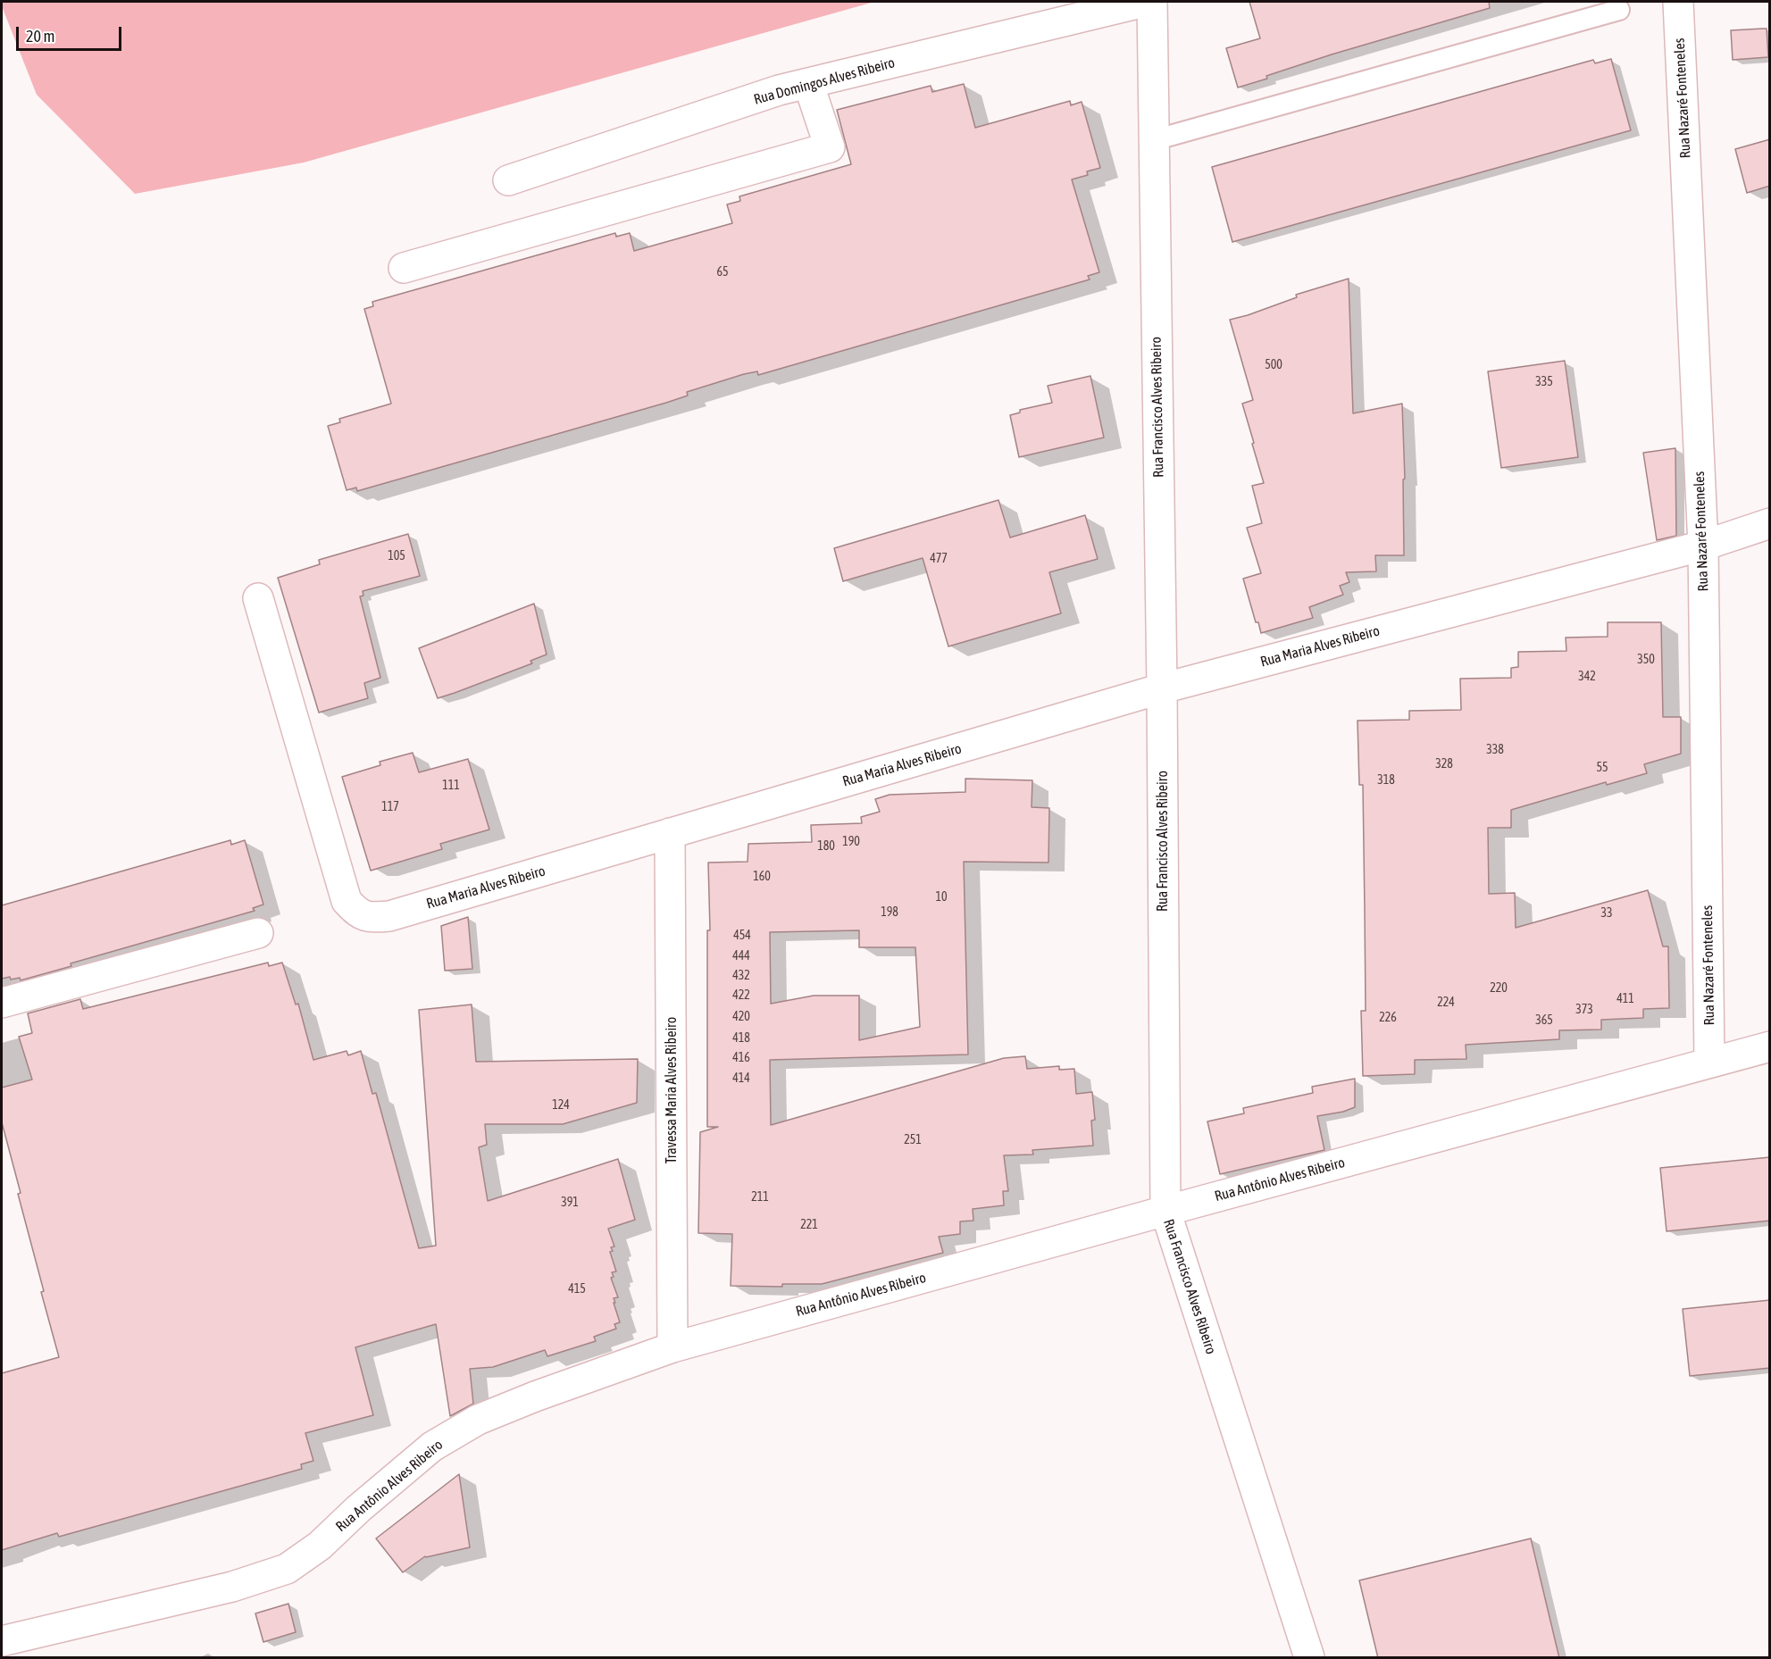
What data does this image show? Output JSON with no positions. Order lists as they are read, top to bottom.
{
  "streets": {
    "street": [
      "Rua Domingos Alves Ribeiro",
      "Rua Nazaré Fonteneles",
      "Rua Francisco Alves Ribeiro",
      "Rua Maria Alves Ribeiro",
      "Travessa Maria Alves Ribeiro",
      "Rua Antônio Alves Ribeiro"
    ]
  },
  "crossings": [
    ["Rua Nazaré Fonteneles", "Rua Maria Alves Ribeiro"],
    ["Rua Nazaré Fonteneles", "Rua Antônio Alves Ribeiro"],
    ["Rua Francisco Alves Ribeiro", "Rua Maria Alves Ribeiro"],
    ["Rua Francisco Alves Ribeiro", "Rua Antônio Alves Ribeiro"],
    ["Rua Maria Alves Ribeiro", "Travessa Maria Alves Ribeiro"],
    ["Travessa Maria Alves Ribeiro", "Rua Antônio Alves Ribeiro"]
  ],
  "house_numbers": [
    "65",
    "500",
    "335",
    "105",
    "477",
    "350",
    "342",
    "338",
    "328",
    "55",
    "318",
    "111",
    "117",
    "190",
    "180",
    "160",
    "10",
    "198",
    "33",
    "454",
    "444",
    "432",
    "220",
    "422",
    "411",
    "224",
    "373",
    "420",
    "226",
    "365",
    "418",
    "416",
    "414",
    "124",
    "251",
    "211",
    "391",
    "221",
    "415"
  ],
  "scale_bar": "20 m"
}
